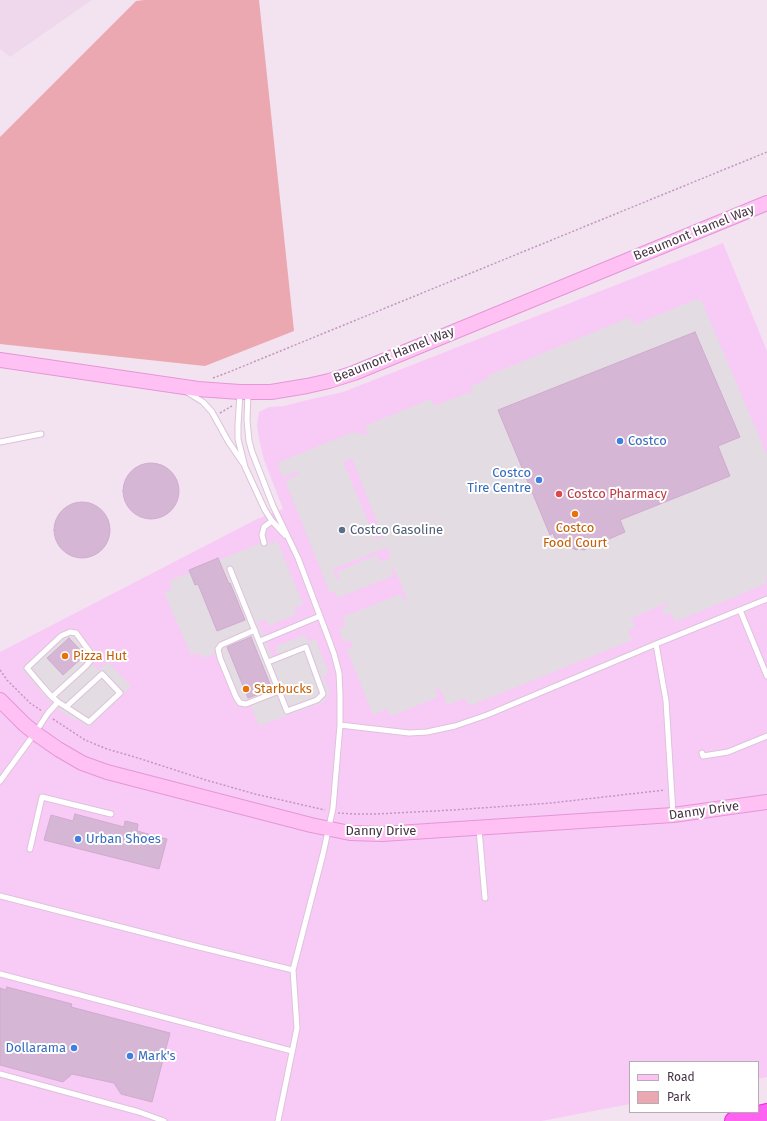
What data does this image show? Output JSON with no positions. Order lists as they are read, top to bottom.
{
  "streets": {
    "street": ["Beaumont Hamel Way", "Danny Drive"]
  },
  "places": [
    "Costco",
    "Costco Tire Centre",
    "Costco Pharmacy",
    "Costco Food Court",
    "Costco Gasoline",
    "Pizza Hut",
    "Starbucks",
    "Urban Shoes",
    "Dollarama",
    "Mark's"
  ],
  "legend": ["Road", "Park"]
}
